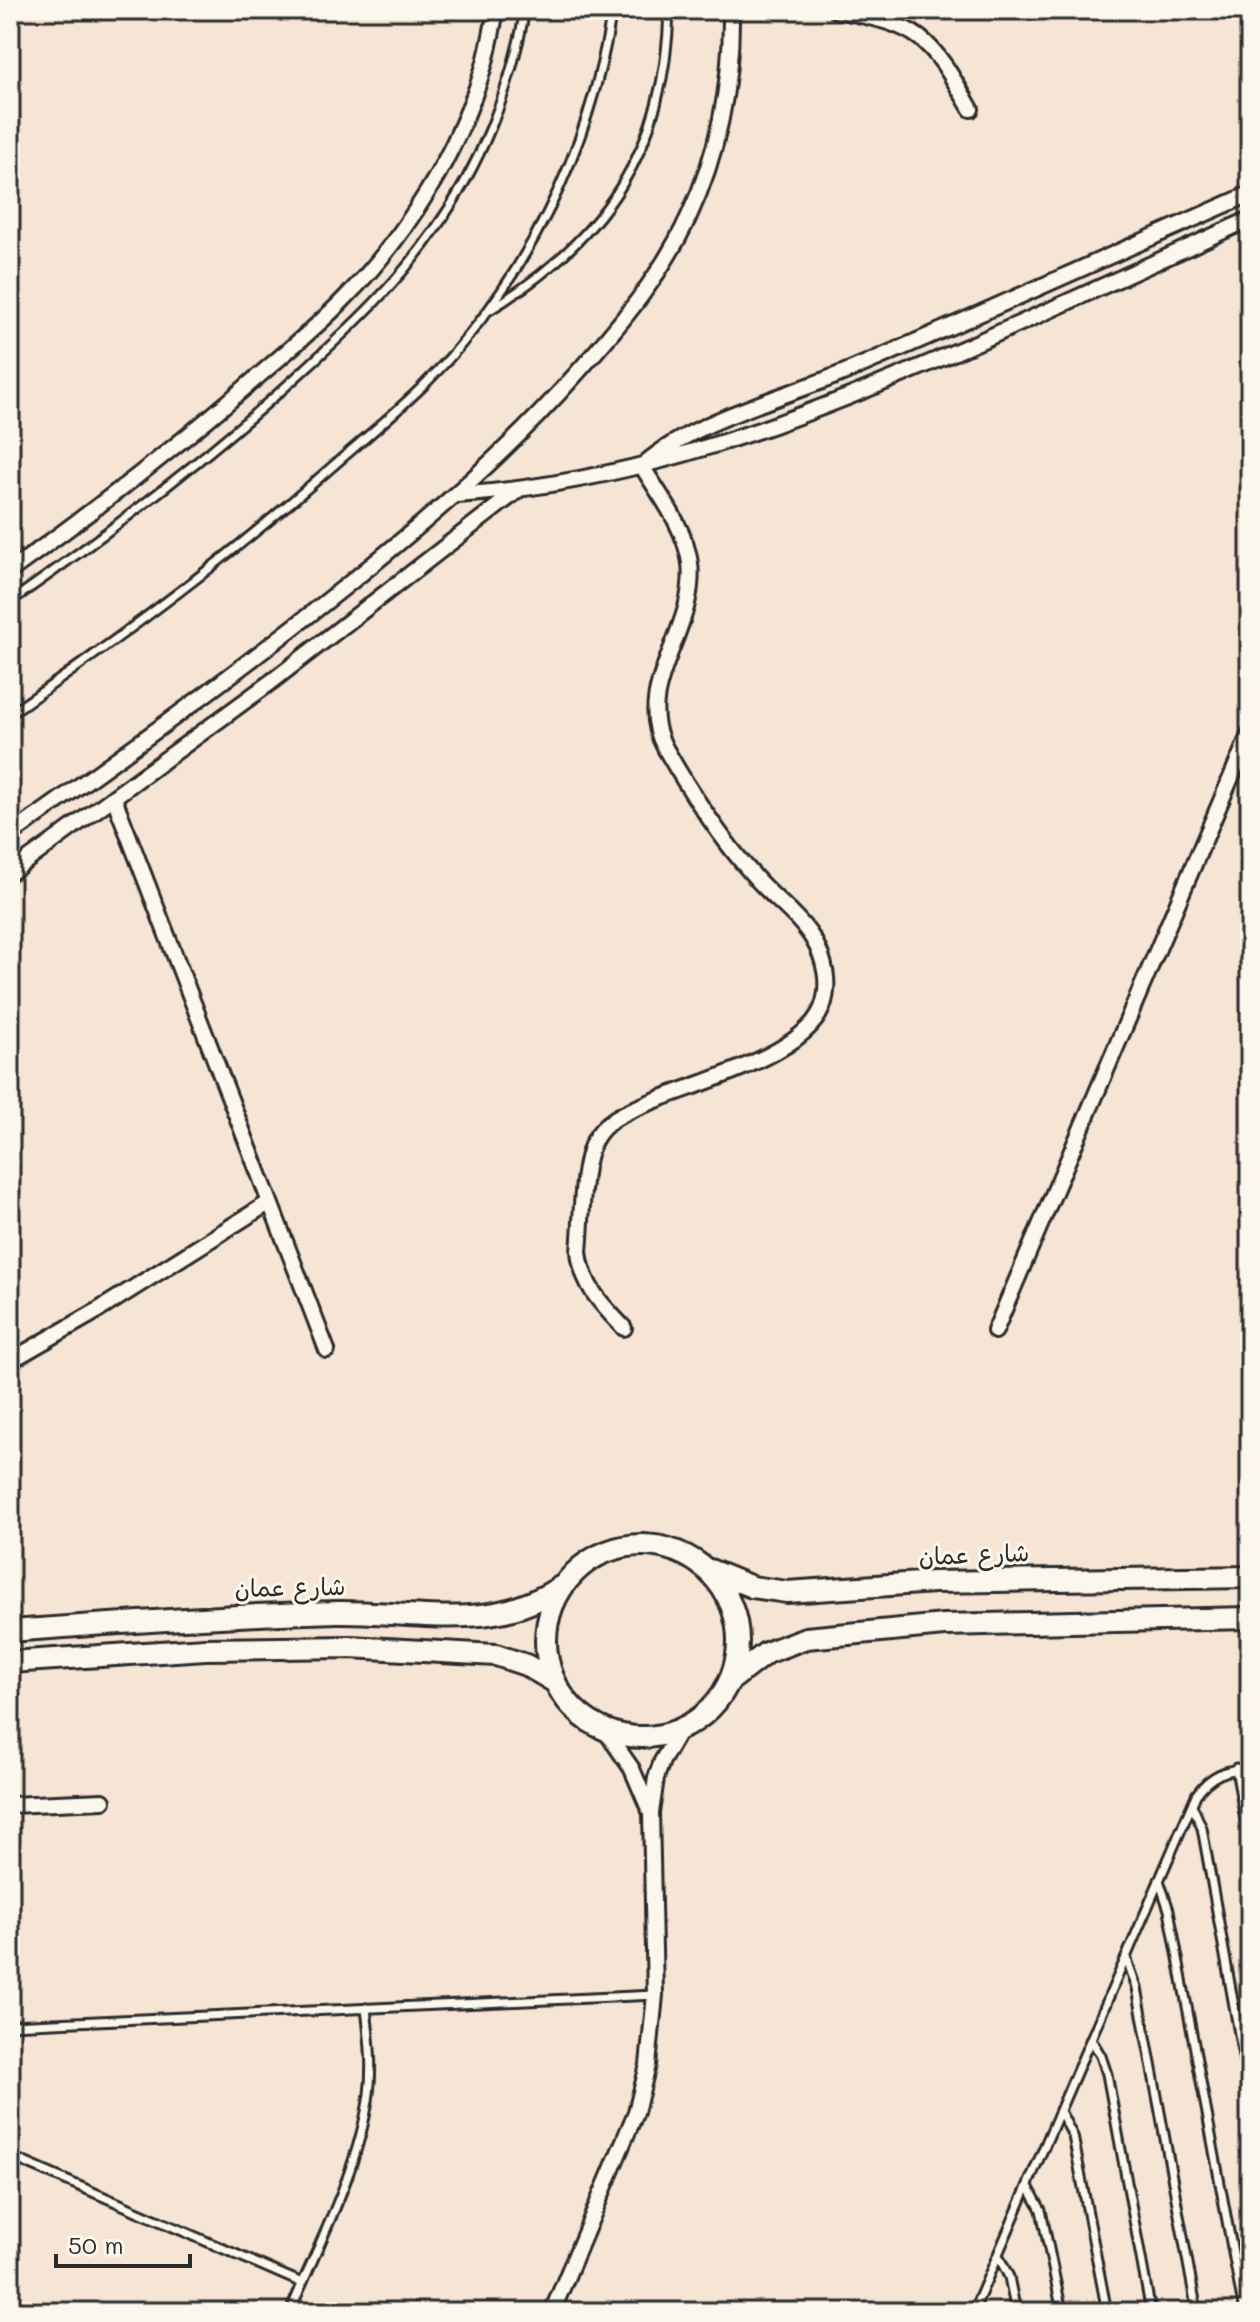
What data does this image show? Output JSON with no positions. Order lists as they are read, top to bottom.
{
  "streets": {
    "main road": ["شارع عمان"]
  },
  "scale_bar": "50 m"
}
